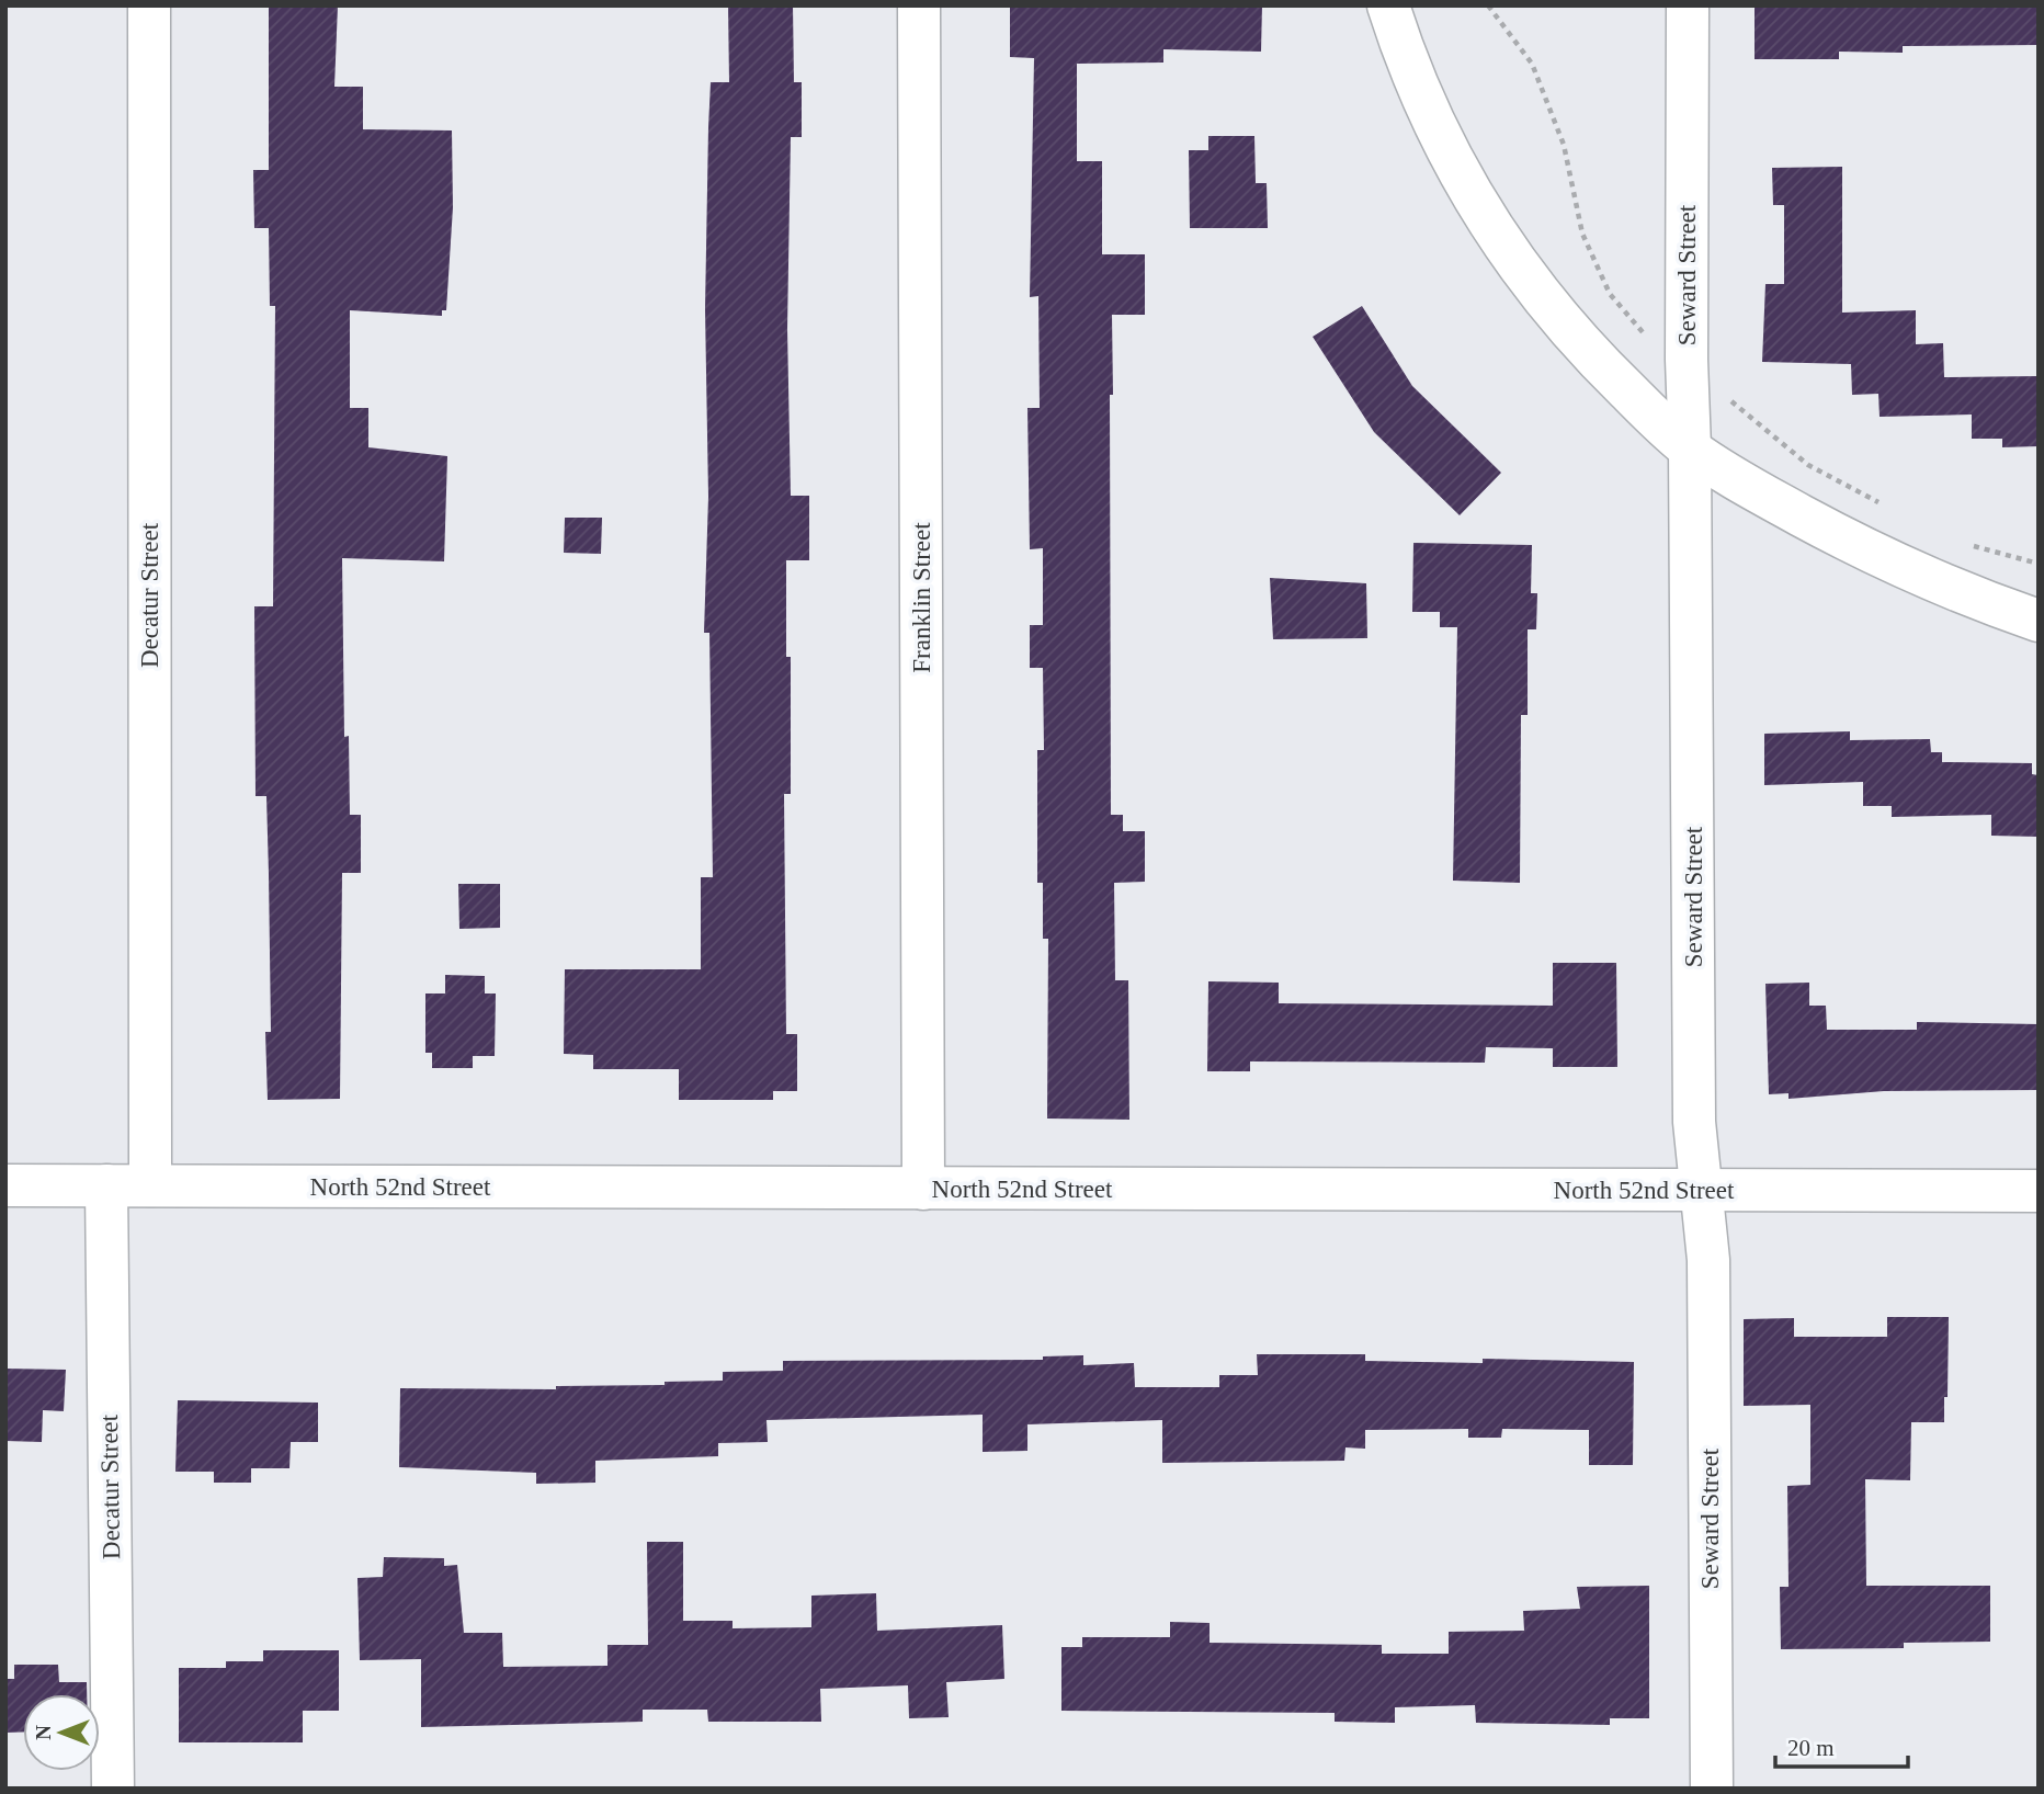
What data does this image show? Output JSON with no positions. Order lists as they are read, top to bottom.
{
  "streets": {
    "street": [
      "Seward Street",
      "Decatur Street",
      "Franklin Street",
      "North 52nd Street"
    ]
  },
  "crossings": [
    ["Seward Street", "North 52nd Street"],
    ["Decatur Street", "North 52nd Street"],
    ["Franklin Street", "North 52nd Street"]
  ],
  "scale_bar": "20 m",
  "north": "left"
}
